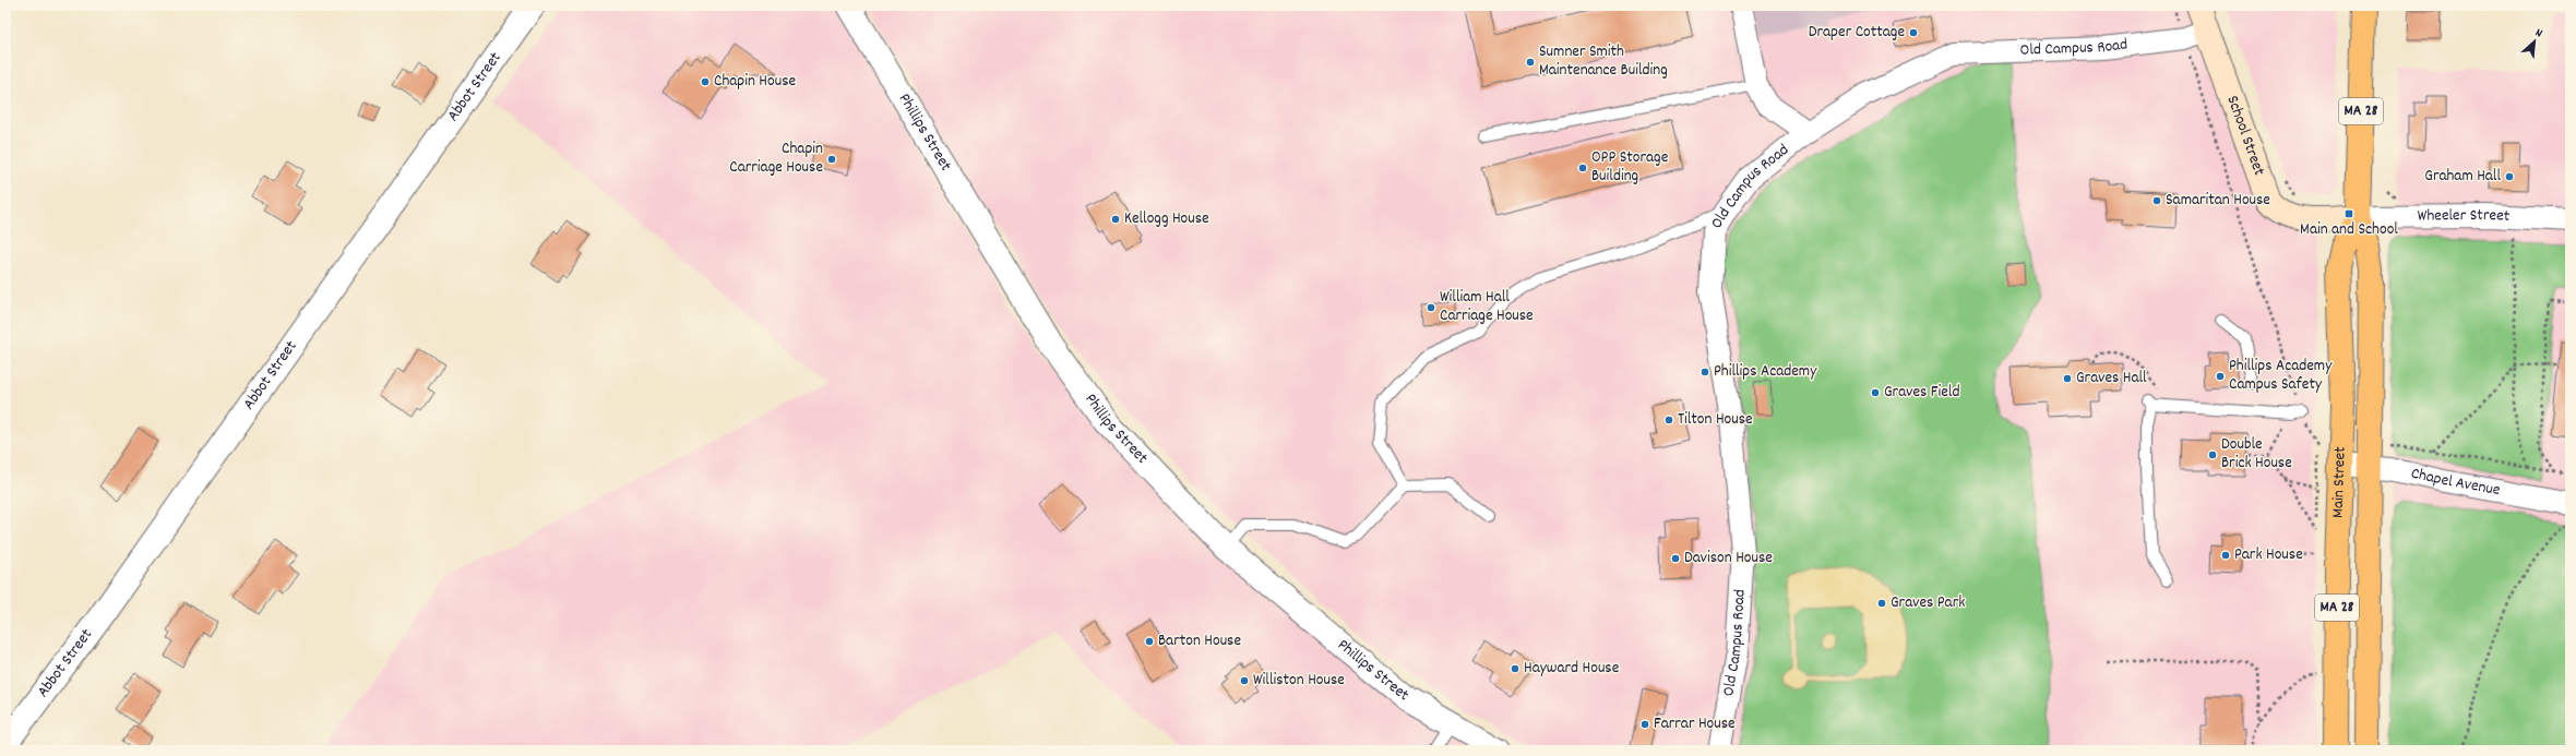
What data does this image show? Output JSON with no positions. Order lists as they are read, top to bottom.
{
  "streets": {
    "main road": ["MA 28", "School Street", "Main Street"],
    "street": [
      "Old Campus Road",
      "Abbot Street",
      "Phillips Street",
      "Wheeler Street",
      "Chapel Avenue"
    ]
  },
  "crossings": [
    ["Old Campus Road", "School Street"],
    ["School Street", "Wheeler Street"],
    ["School Street", "Main Street"],
    ["Wheeler Street", "Main Street"],
    ["Main Street", "Chapel Avenue"]
  ],
  "places": {
    "other": [
      "Draper Cottage",
      "Sumner Smith Maintenance Building",
      "Chapin House",
      "Chapin Carriage House",
      "OPP Storage Building",
      "Graham Hall",
      "Samaritan House",
      "Kellogg House",
      "William Hall Carriage House",
      "Phillips Academy",
      "Phillips Academy Campus Safety",
      "Graves Hall",
      "Graves Field",
      "Tilton House",
      "Double Brick House",
      "Park House",
      "Davison House",
      "Graves Park",
      "Barton House",
      "Hayward House",
      "Williston House",
      "Farrar House"
    ],
    "transit": ["Main and School"]
  },
  "north": "top right"
}
